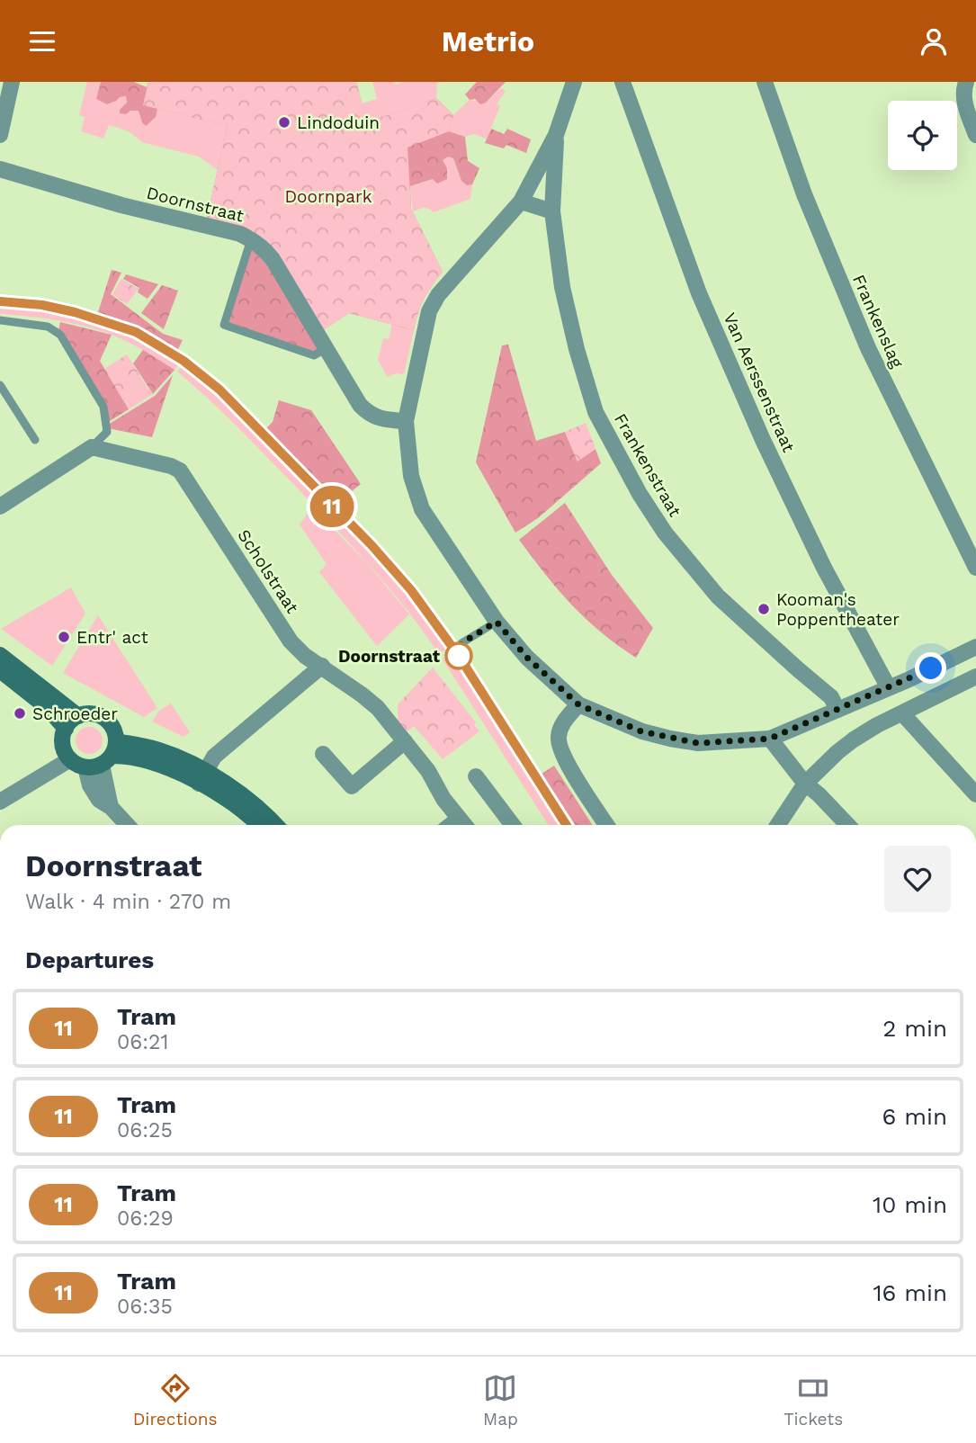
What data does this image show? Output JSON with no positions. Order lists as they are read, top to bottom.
{
  "streets": {
    "street": [
      "Doornstraat",
      "Frankenslag",
      "Van Aerssenstraat",
      "Frankenstraat",
      "Scholstraat"
    ]
  },
  "parks": ["Doornpark"],
  "places": [
    "Lindoduin",
    "Kooman's Poppentheater",
    "Entr' act",
    "Doornstraat",
    "Schroeder"
  ],
  "lines": ["tram line 11"],
  "page": {
    "header": "Metrio",
    "on_map": "11",
    "heading": [
      ["Doornstraat", "Walk · 4 min · 270 m"],
      "Departures"
    ],
    "list": [
      {
        "mark": "11",
        "name": "Tram",
        "note": "06:21",
        "value": "2 min"
      },
      {
        "mark": "11",
        "name": "Tram",
        "note": "06:25",
        "value": "6 min"
      },
      {
        "mark": "11",
        "name": "Tram",
        "note": "06:29",
        "value": "10 min"
      },
      {
        "mark": "11",
        "name": "Tram",
        "note": "06:35",
        "value": "16 min"
      }
    ],
    "tabs": ["Directions", "Map", "Tickets"]
  }
}
